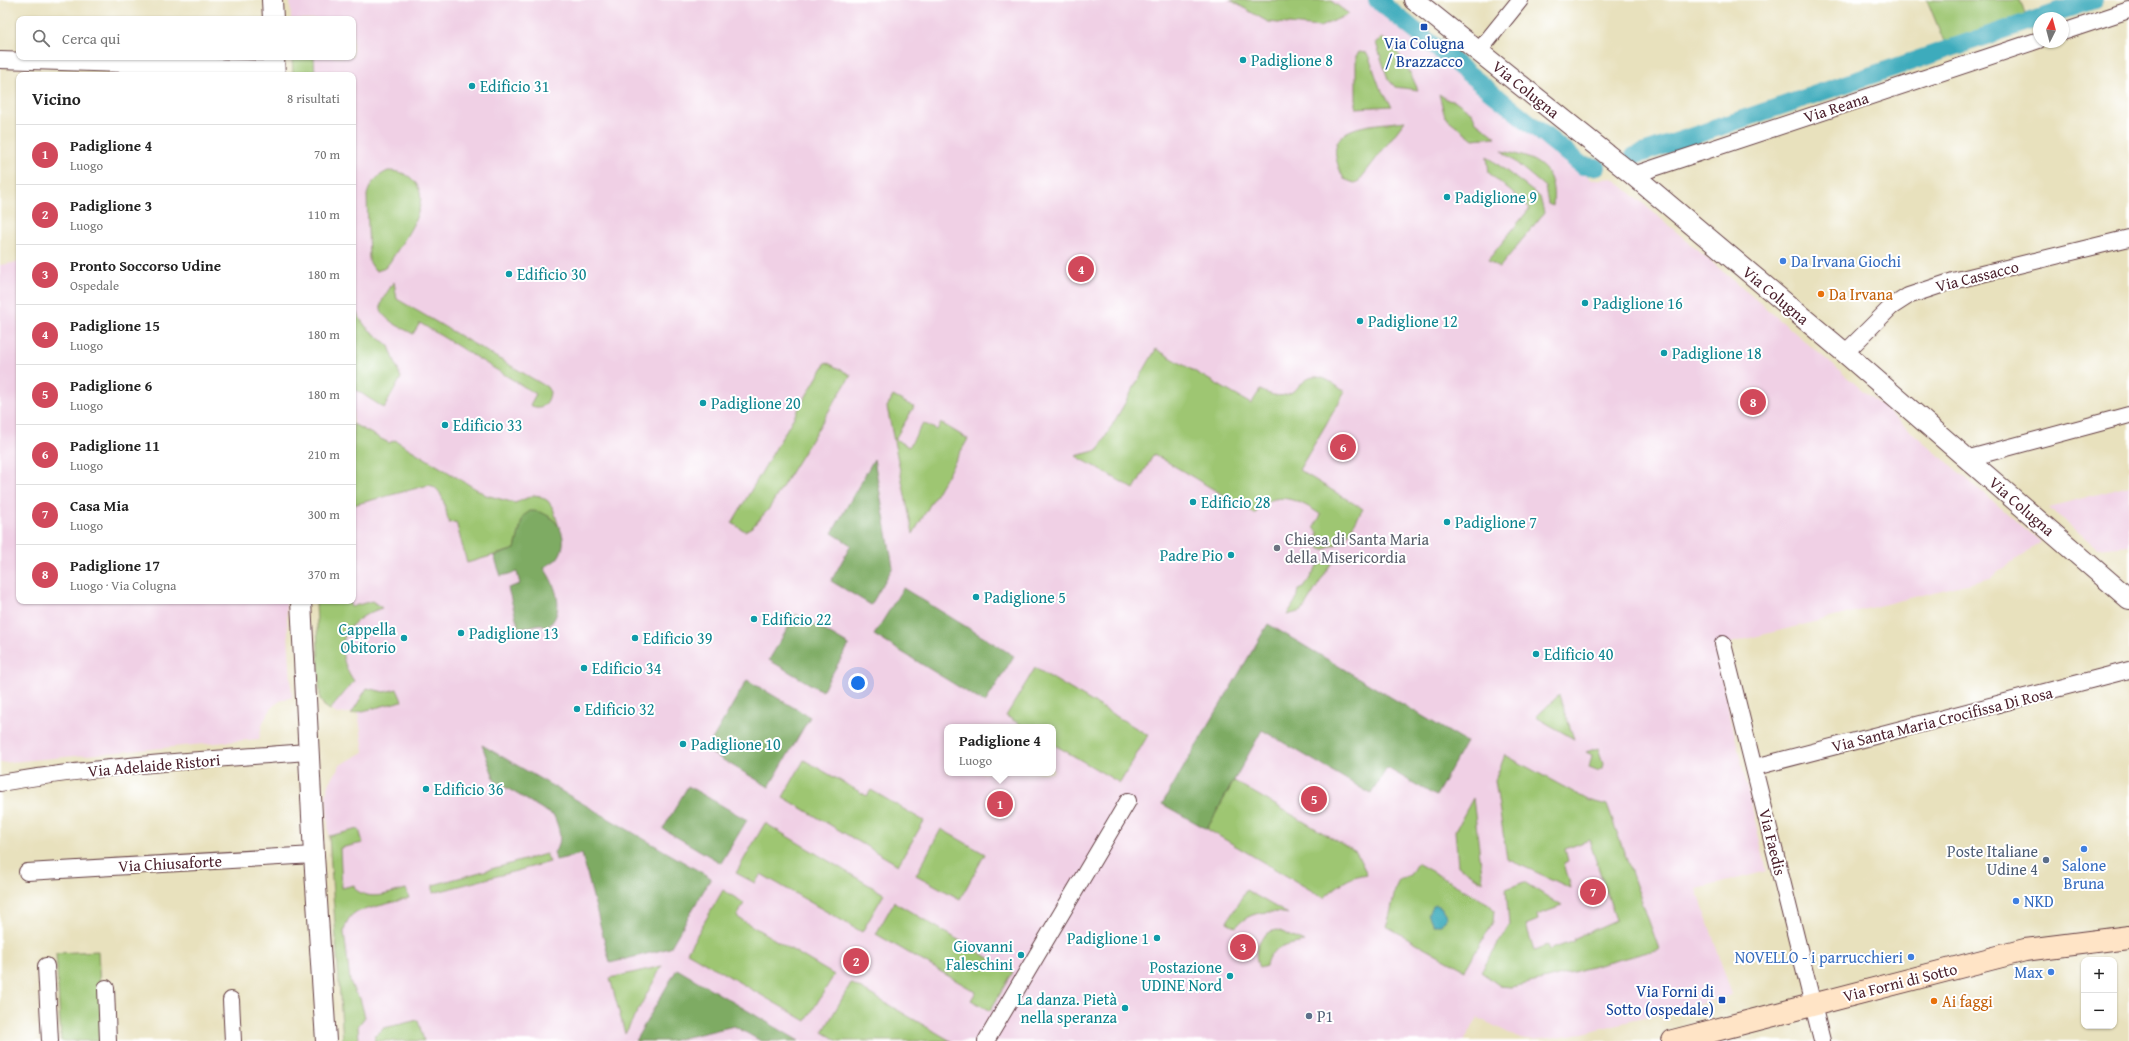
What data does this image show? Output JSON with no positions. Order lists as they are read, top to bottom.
{
  "streets": {
    "main road": ["Via Forni di Sotto"],
    "street": [
      "Via Colugna",
      "Via Reana",
      "Via Cassacco",
      "Via Santa Maria Crocifissa Di Rosa",
      "Via Adelaide Ristori",
      "Via Faedis",
      "Via Chiusaforte"
    ]
  },
  "crossings": [
    ["Via Colugna", "Via Reana"],
    ["Via Colugna", "Via Cassacco"],
    ["Via Santa Maria Crocifissa Di Rosa", "Via Faedis"],
    ["Via Faedis", "Via Forni di Sotto"]
  ],
  "places": {
    "transit": ["Via Colugna / Brazzacco", "Via Forni di Sotto (ospedale)"],
    "other": [
      "Padiglione 8",
      "Edificio 31",
      "Padiglione 9",
      "Da Irvana Giochi",
      "Edificio 30",
      "Da Irvana",
      "Padiglione 16",
      "Padiglione 12",
      "Padiglione 18",
      "Padiglione 20",
      "Edificio 33",
      "Edificio 28",
      "Padiglione 7",
      "Chiesa di Santa Maria della Misericordia",
      "Padre Pio",
      "Padiglione 5",
      "Edificio 22",
      "Padiglione 13",
      "Cappella Obitorio",
      "Edificio 39",
      "Edificio 40",
      "Edificio 34",
      "Edificio 32",
      "Padiglione 10",
      "Edificio 36",
      "Salone Bruna",
      "Poste Italiane Udine 4",
      "NKD",
      "Padiglione 1",
      "Giovanni Faleschini",
      "NOVELLO - i parrucchieri",
      "Max",
      "Postazione UDINE Nord",
      "Ai faggi",
      "La danza. Pietà nella speranza",
      "P1"
    ]
  },
  "north": "top",
  "page": {
    "search": "Cerca qui",
    "heading": ["Vicino", "8 risultati"],
    "list": [
      {
        "mark": "1",
        "name": "Padiglione 4",
        "note": "Luogo",
        "value": "70 m"
      },
      {
        "mark": "2",
        "name": "Padiglione 3",
        "note": "Luogo",
        "value": "110 m"
      },
      {
        "mark": "3",
        "name": "Pronto Soccorso Udine",
        "note": "Ospedale",
        "value": "180 m"
      },
      {
        "mark": "4",
        "name": "Padiglione 15",
        "note": "Luogo",
        "value": "180 m"
      },
      {
        "mark": "5",
        "name": "Padiglione 6",
        "note": "Luogo",
        "value": "180 m"
      },
      {
        "mark": "6",
        "name": "Padiglione 11",
        "note": "Luogo",
        "value": "210 m"
      },
      {
        "mark": "7",
        "name": "Casa Mia",
        "note": "Luogo",
        "value": "300 m"
      },
      {
        "mark": "8",
        "name": "Padiglione 17",
        "note": "Luogo · Via Colugna",
        "value": "370 m"
      }
    ],
    "pins": [
      "4",
      "8",
      "6",
      "5",
      "1",
      "7",
      "3",
      "2"
    ],
    "popup": ["Padiglione 4", "Luogo"],
    "map_buttons": ["+", "−"]
  }
}
